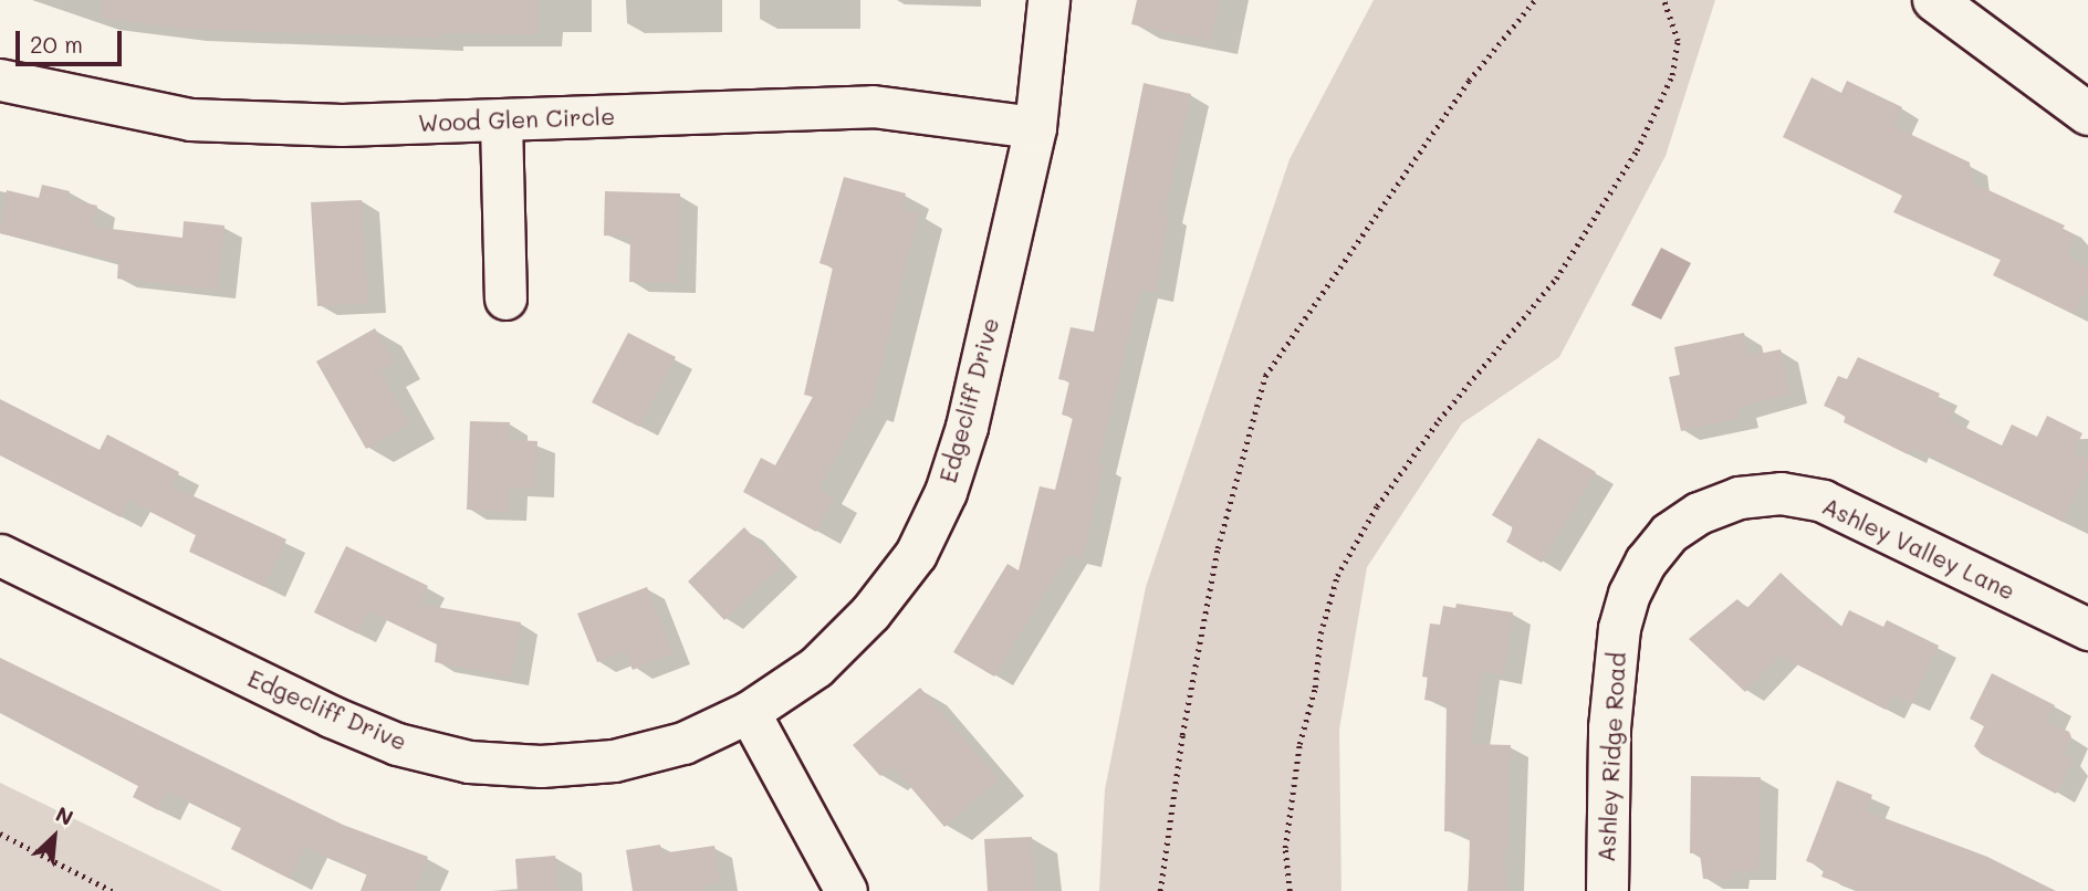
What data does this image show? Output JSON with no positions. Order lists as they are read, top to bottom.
{
  "streets": {
    "street": [
      "Wood Glen Circle",
      "Edgecliff Drive",
      "Ashley Valley Lane",
      "Ashley Ridge Road"
    ]
  },
  "crossings": [
    ["Wood Glen Circle", "Edgecliff Drive"],
    ["Ashley Valley Lane", "Ashley Ridge Road"]
  ],
  "scale_bar": "20 m",
  "north": "top right"
}
